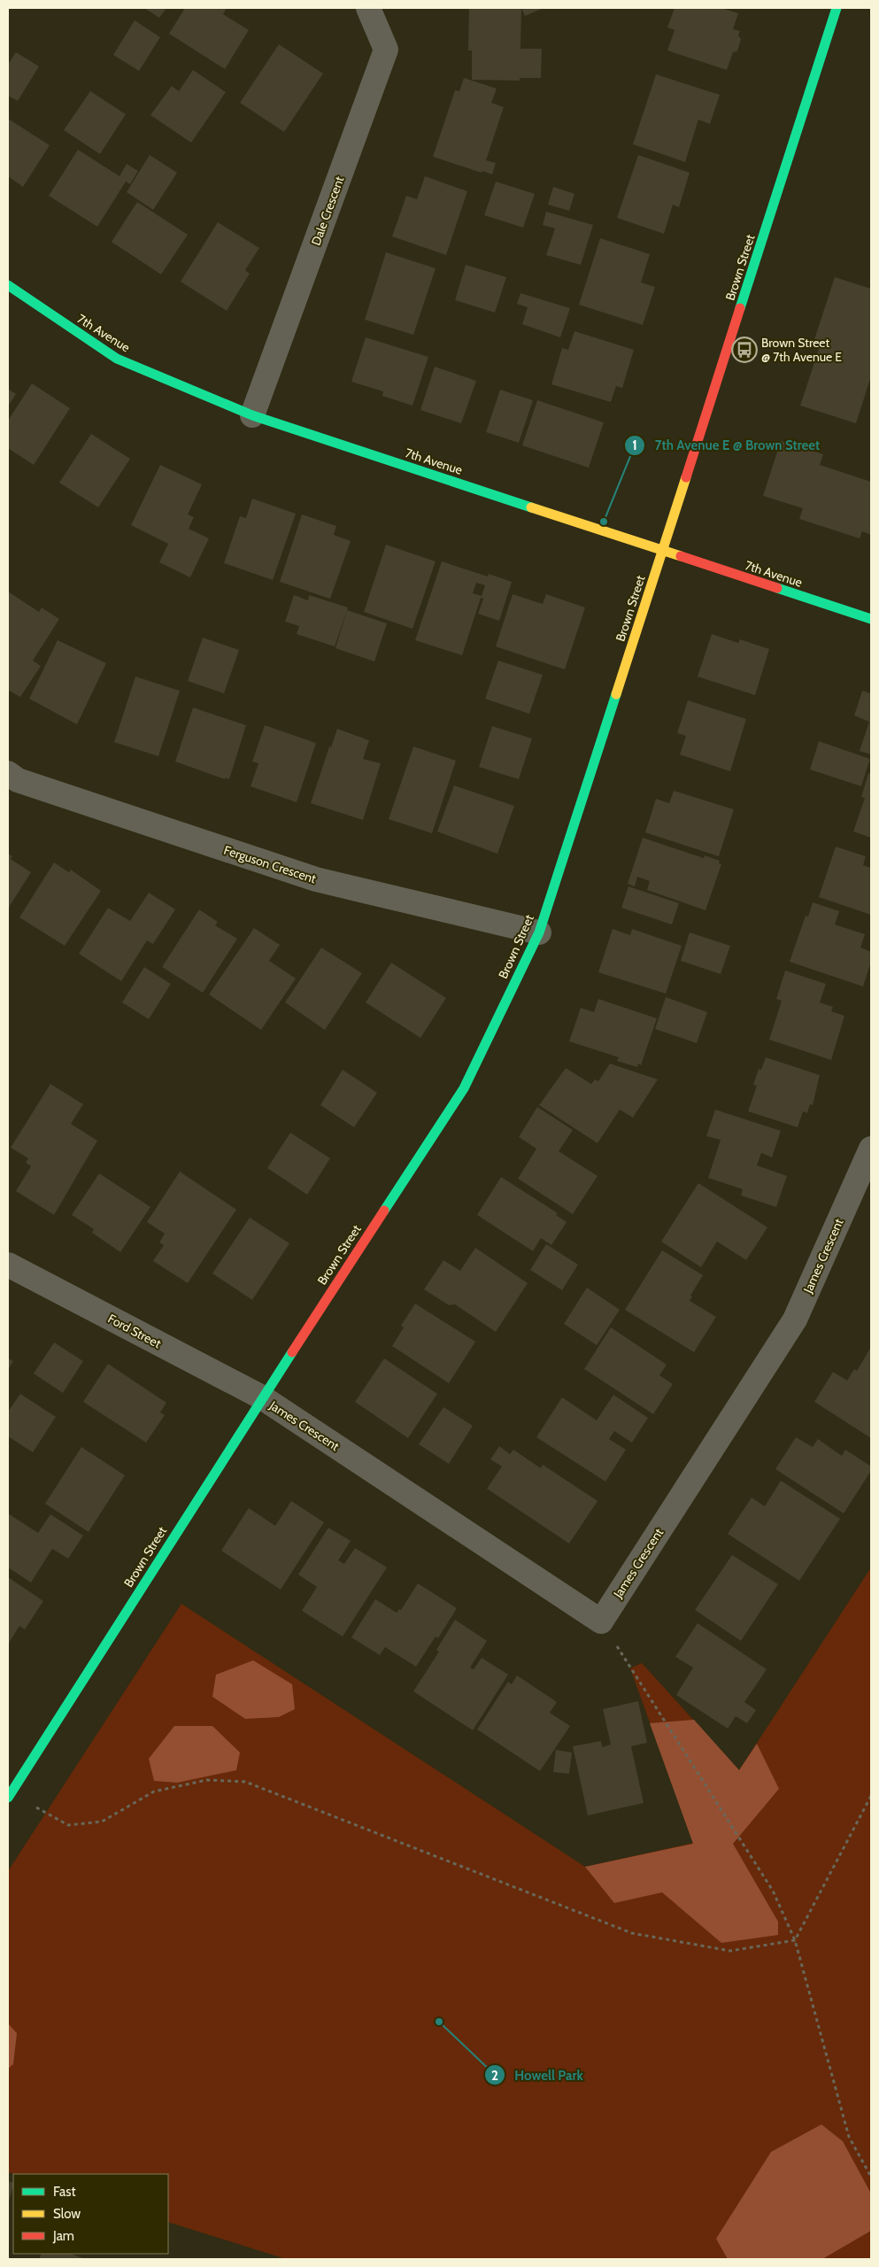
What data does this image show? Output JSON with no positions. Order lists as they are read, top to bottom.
{
  "streets": {
    "street": [
      "Dale Crescent",
      "Brown Street",
      "7th Avenue",
      "Ferguson Crescent",
      "James Crescent",
      "Ford Street"
    ]
  },
  "crossings": [
    ["Dale Crescent", "7th Avenue"],
    ["Brown Street", "7th Avenue"],
    ["Brown Street", "Ferguson Crescent"],
    ["Brown Street", "James Crescent"],
    ["Brown Street", "Ford Street"],
    ["James Crescent", "Ford Street"]
  ],
  "places": {
    "bus stop": ["Brown Street @ 7th Avenue E"],
    "other": ["7th Avenue E @ Brown Street", "Howell Park"]
  },
  "legend": ["Fast", "Slow", "Jam"]
}
